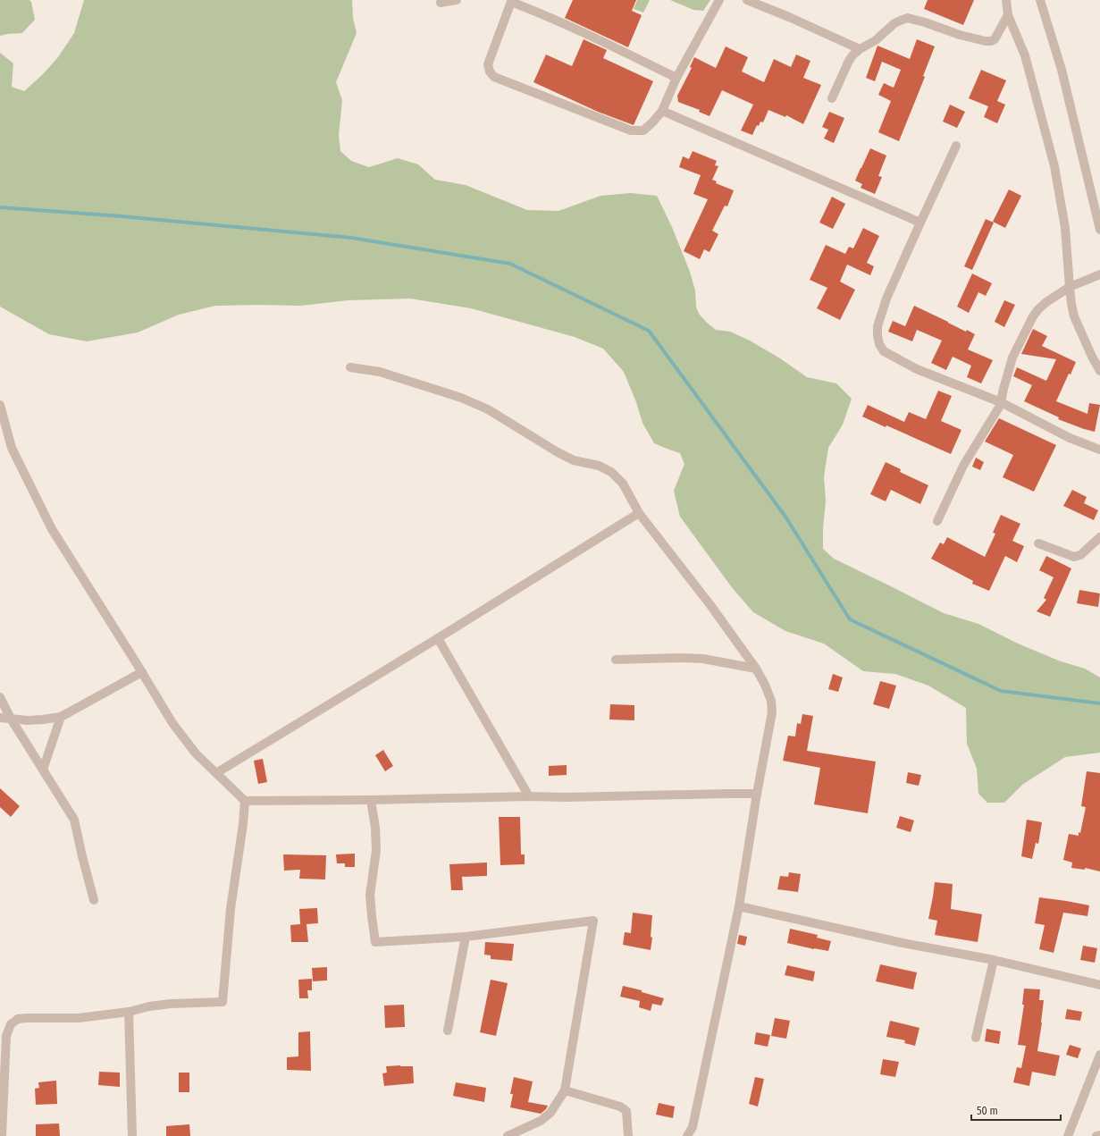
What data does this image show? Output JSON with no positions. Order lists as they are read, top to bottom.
{
  "scale_bar": "50 m"
}
